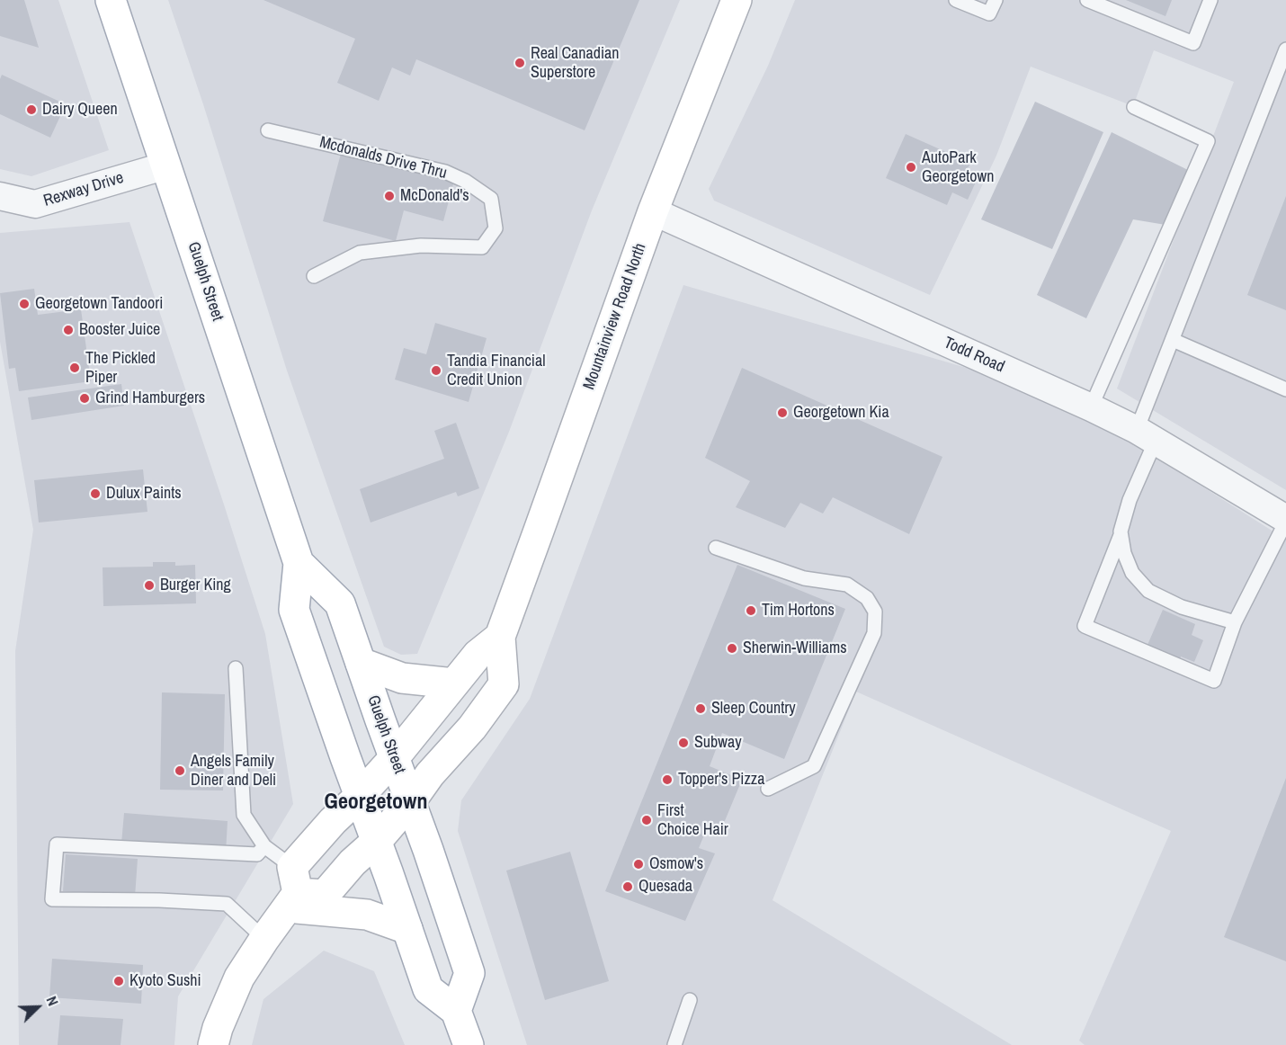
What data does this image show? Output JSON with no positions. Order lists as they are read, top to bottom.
{
  "streets": {
    "main road": ["Guelph Street", "Mountainview Road North"],
    "street": ["Rexway Drive", "Todd Road"],
    "lane": ["Mcdonalds Drive Thru"]
  },
  "crossings": [
    ["Rexway Drive", "Guelph Street"],
    ["Guelph Street", "Mountainview Road North"],
    ["Mountainview Road North", "Todd Road"]
  ],
  "districts": ["Georgetown"],
  "places": [
    "Real Canadian Superstore",
    "Dairy Queen",
    "AutoPark Georgetown",
    "McDonald's",
    "Georgetown Tandoori",
    "Booster Juice",
    "The Pickled Piper",
    "Tandia Financial Credit Union",
    "Grind Hamburgers",
    "Georgetown Kia",
    "Dulux Paints",
    "Burger King",
    "Tim Hortons",
    "Sherwin-Williams",
    "Sleep Country",
    "Subway",
    "Angels Family Diner and Deli",
    "Topper's Pizza",
    "First Choice Hair",
    "Osmow's",
    "Quesada",
    "Kyoto Sushi"
  ],
  "north": "top right"
}
